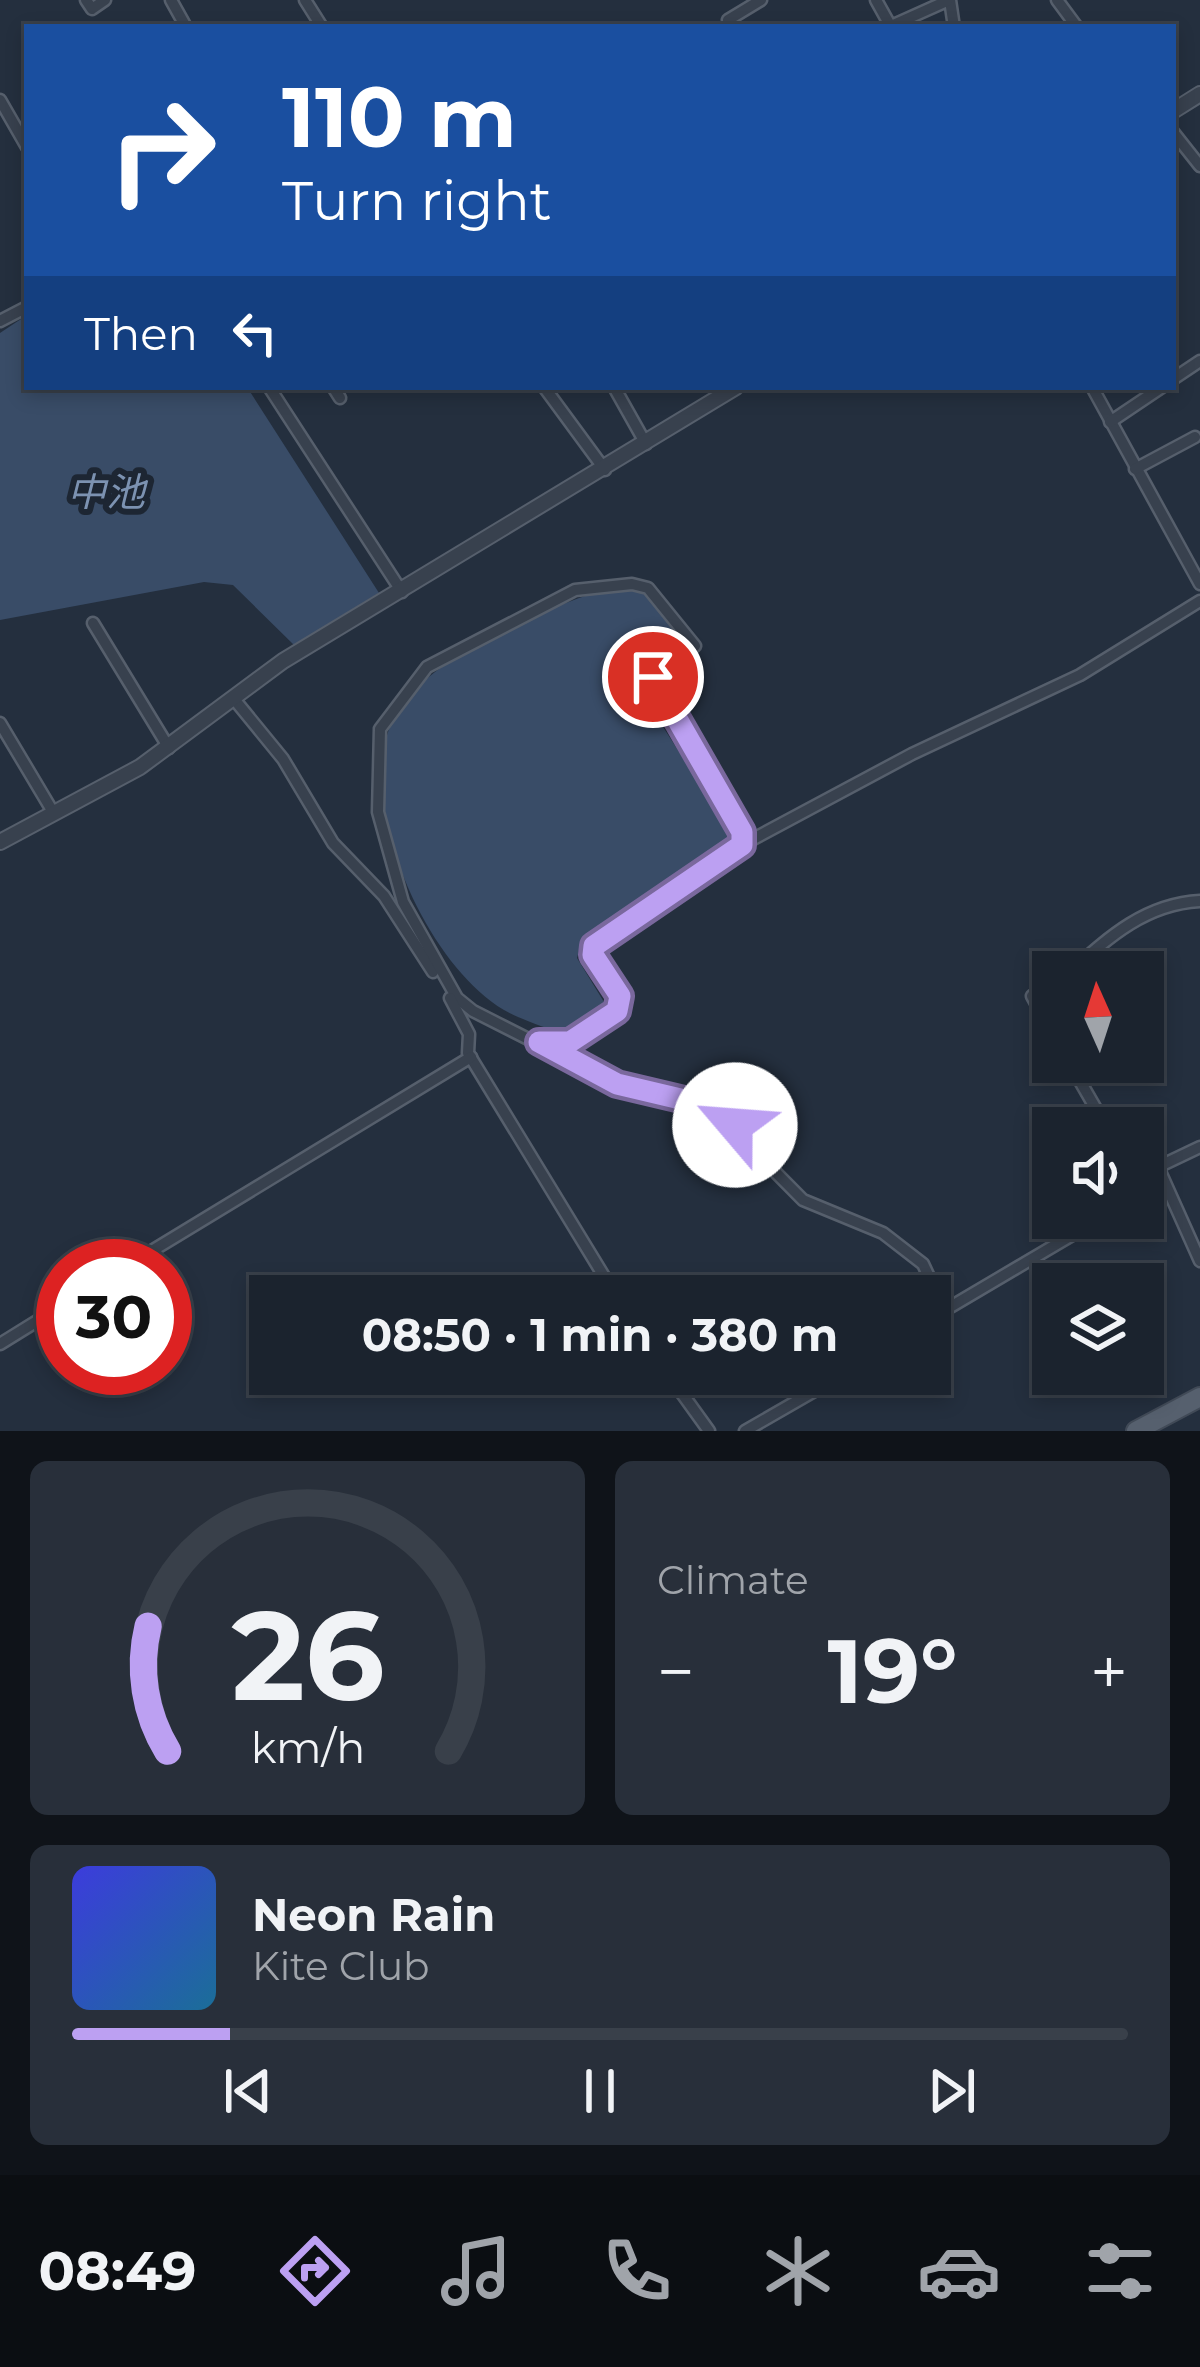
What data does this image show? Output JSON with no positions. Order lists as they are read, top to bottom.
{
  "water": ["中池"],
  "north": "top",
  "page": {
    "turn": ["110 m", "Turn right"],
    "then": "Then",
    "limit": "30",
    "trip": "08:50 · 1 min · 380 m",
    "tile": "Climate",
    "heat": ["−", "19°", "+"],
    "song": ["Neon Rain", "Kite Club"],
    "tabs": "08:49",
    "gauge": ["26", "km/h"]
  }
}
